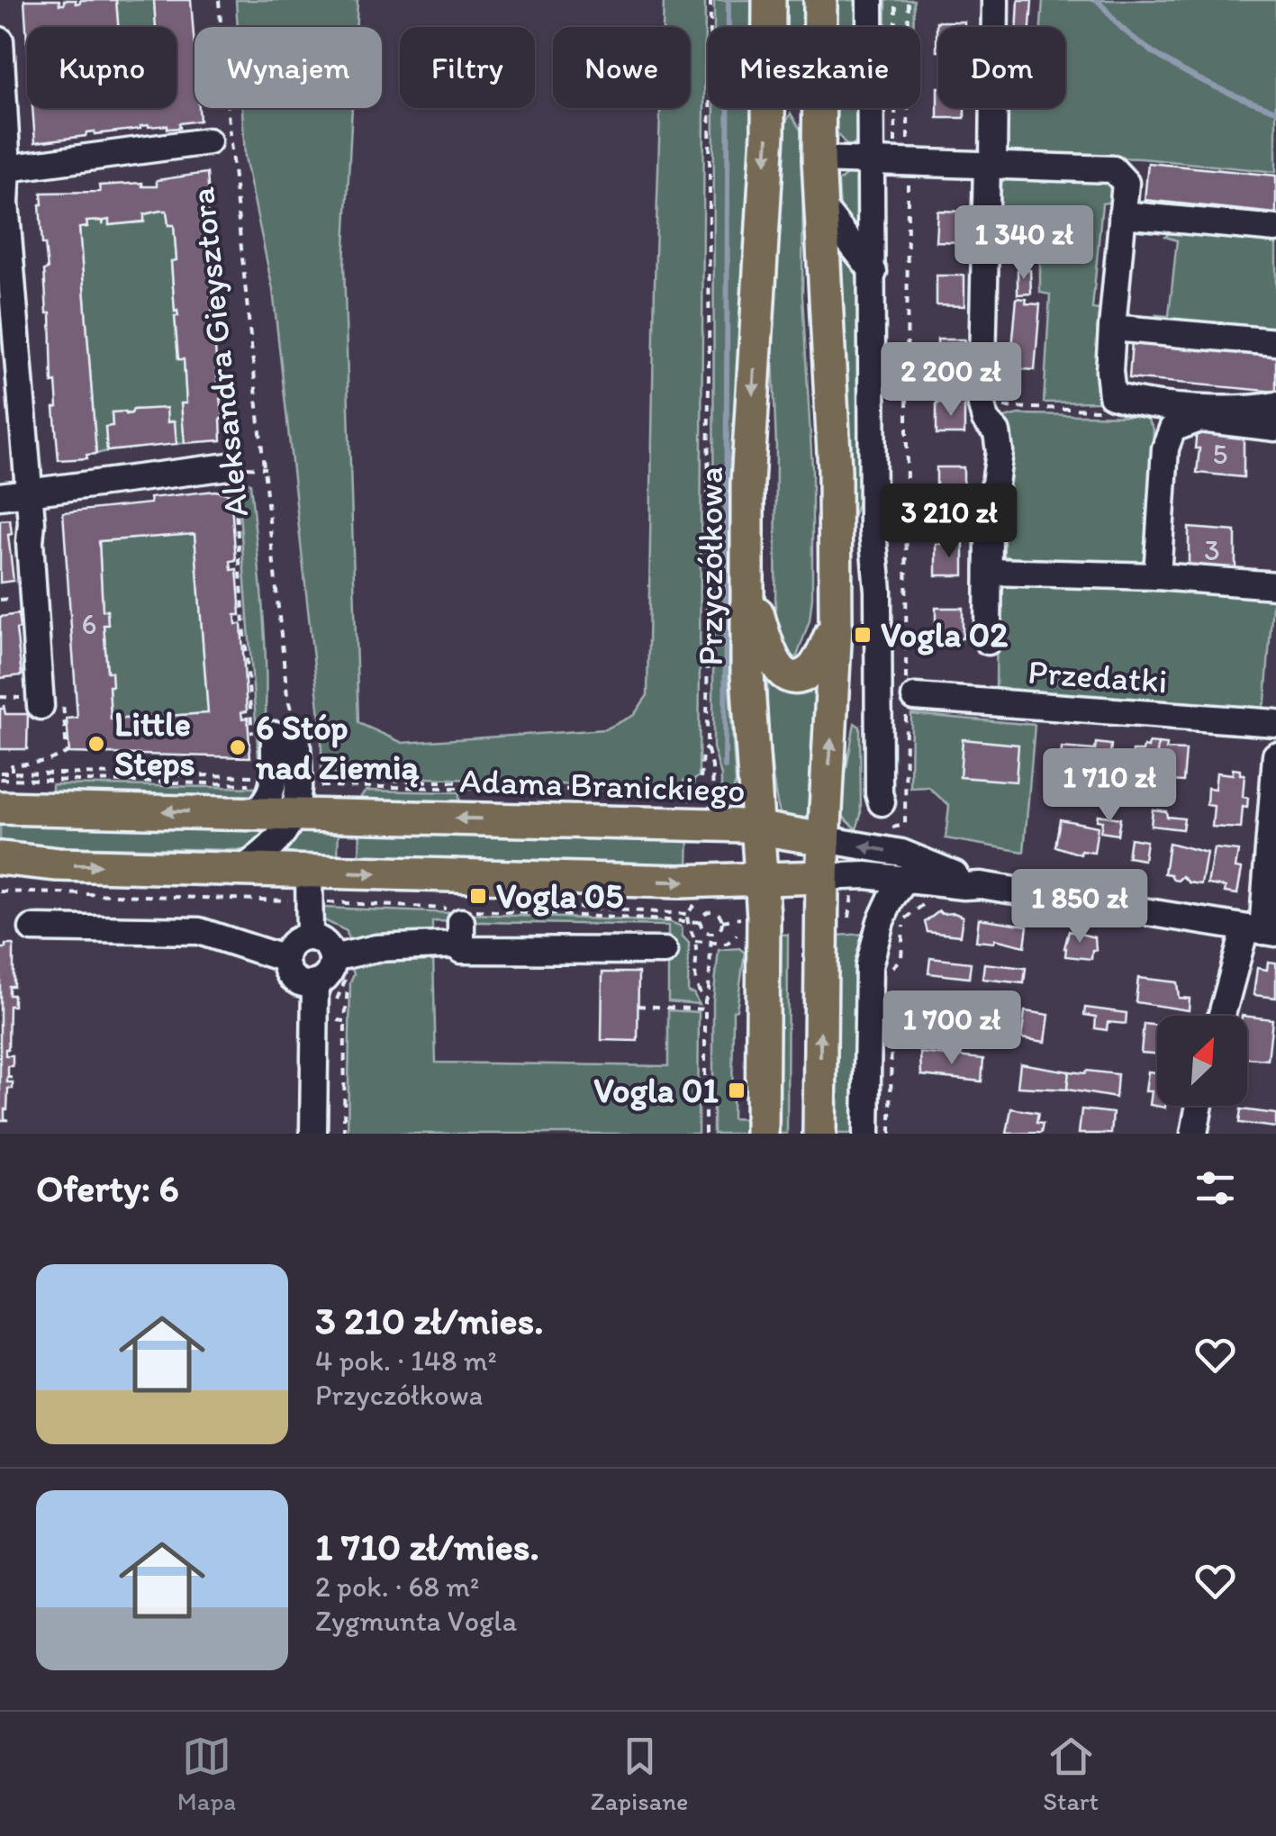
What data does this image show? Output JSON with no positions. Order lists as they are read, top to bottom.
{
  "streets": {
    "main road": ["Przyczółkowa", "Adama Branickiego"],
    "street": ["Przedatki"],
    "path": ["Aleksandra Gieysztora"]
  },
  "crossings": [
    ["Przyczółkowa", "Adama Branickiego"]
  ],
  "places": {
    "transit": ["Vogla 02", "Vogla 05", "Vogla 01"],
    "other": ["Little Steps", "6 Stóp nad Ziemią"]
  },
  "house_numbers": ["5", "3", "6"],
  "north": "top right",
  "page": {
    "chip": [
      "Kupno",
      "Wynajem",
      "Filtry",
      "Nowe",
      "Mieszkanie",
      "Dom"
    ],
    "price": [
      "1 340 zł",
      "2 200 zł",
      "3 210 zł",
      "1 710 zł",
      "1 850 zł",
      "1 700 zł"
    ],
    "heading": "Oferty: 6",
    "list": [
      {
        "name": "3 210 zł/mies.",
        "note": "4 pok. · 148 m² · Przyczółkowa"
      },
      {
        "name": "1 710 zł/mies.",
        "note": "2 pok. · 68 m² · Zygmunta Vogla"
      }
    ],
    "tabs": ["Mapa", "Zapisane", "Start"]
  }
}
